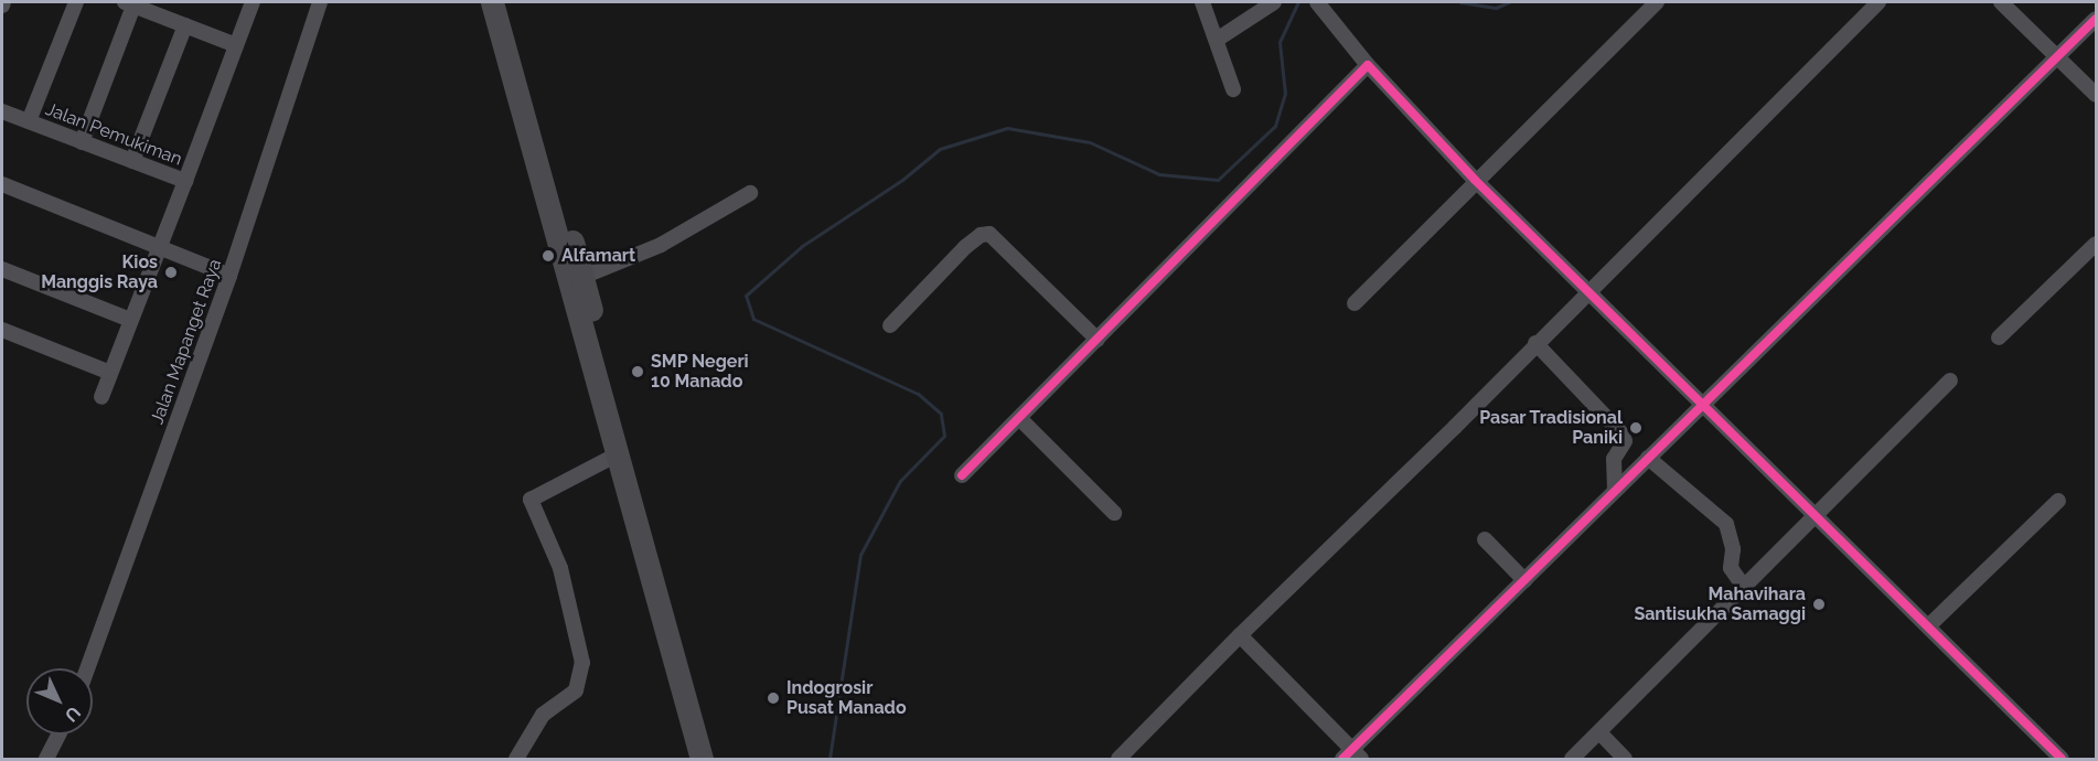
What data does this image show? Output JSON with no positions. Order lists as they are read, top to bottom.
{
  "streets": {
    "street": ["Jalan Pemukiman", "Jalan Mapanget Raya"]
  },
  "places": [
    "Alfamart",
    "Kios Manggis Raya",
    "SMP Negeri 10 Manado",
    "Pasar Tradisional Paniki",
    "Mahavihara Santisukha Samaggi",
    "Indogrosir Pusat Manado"
  ],
  "north": "bottom right"
}
